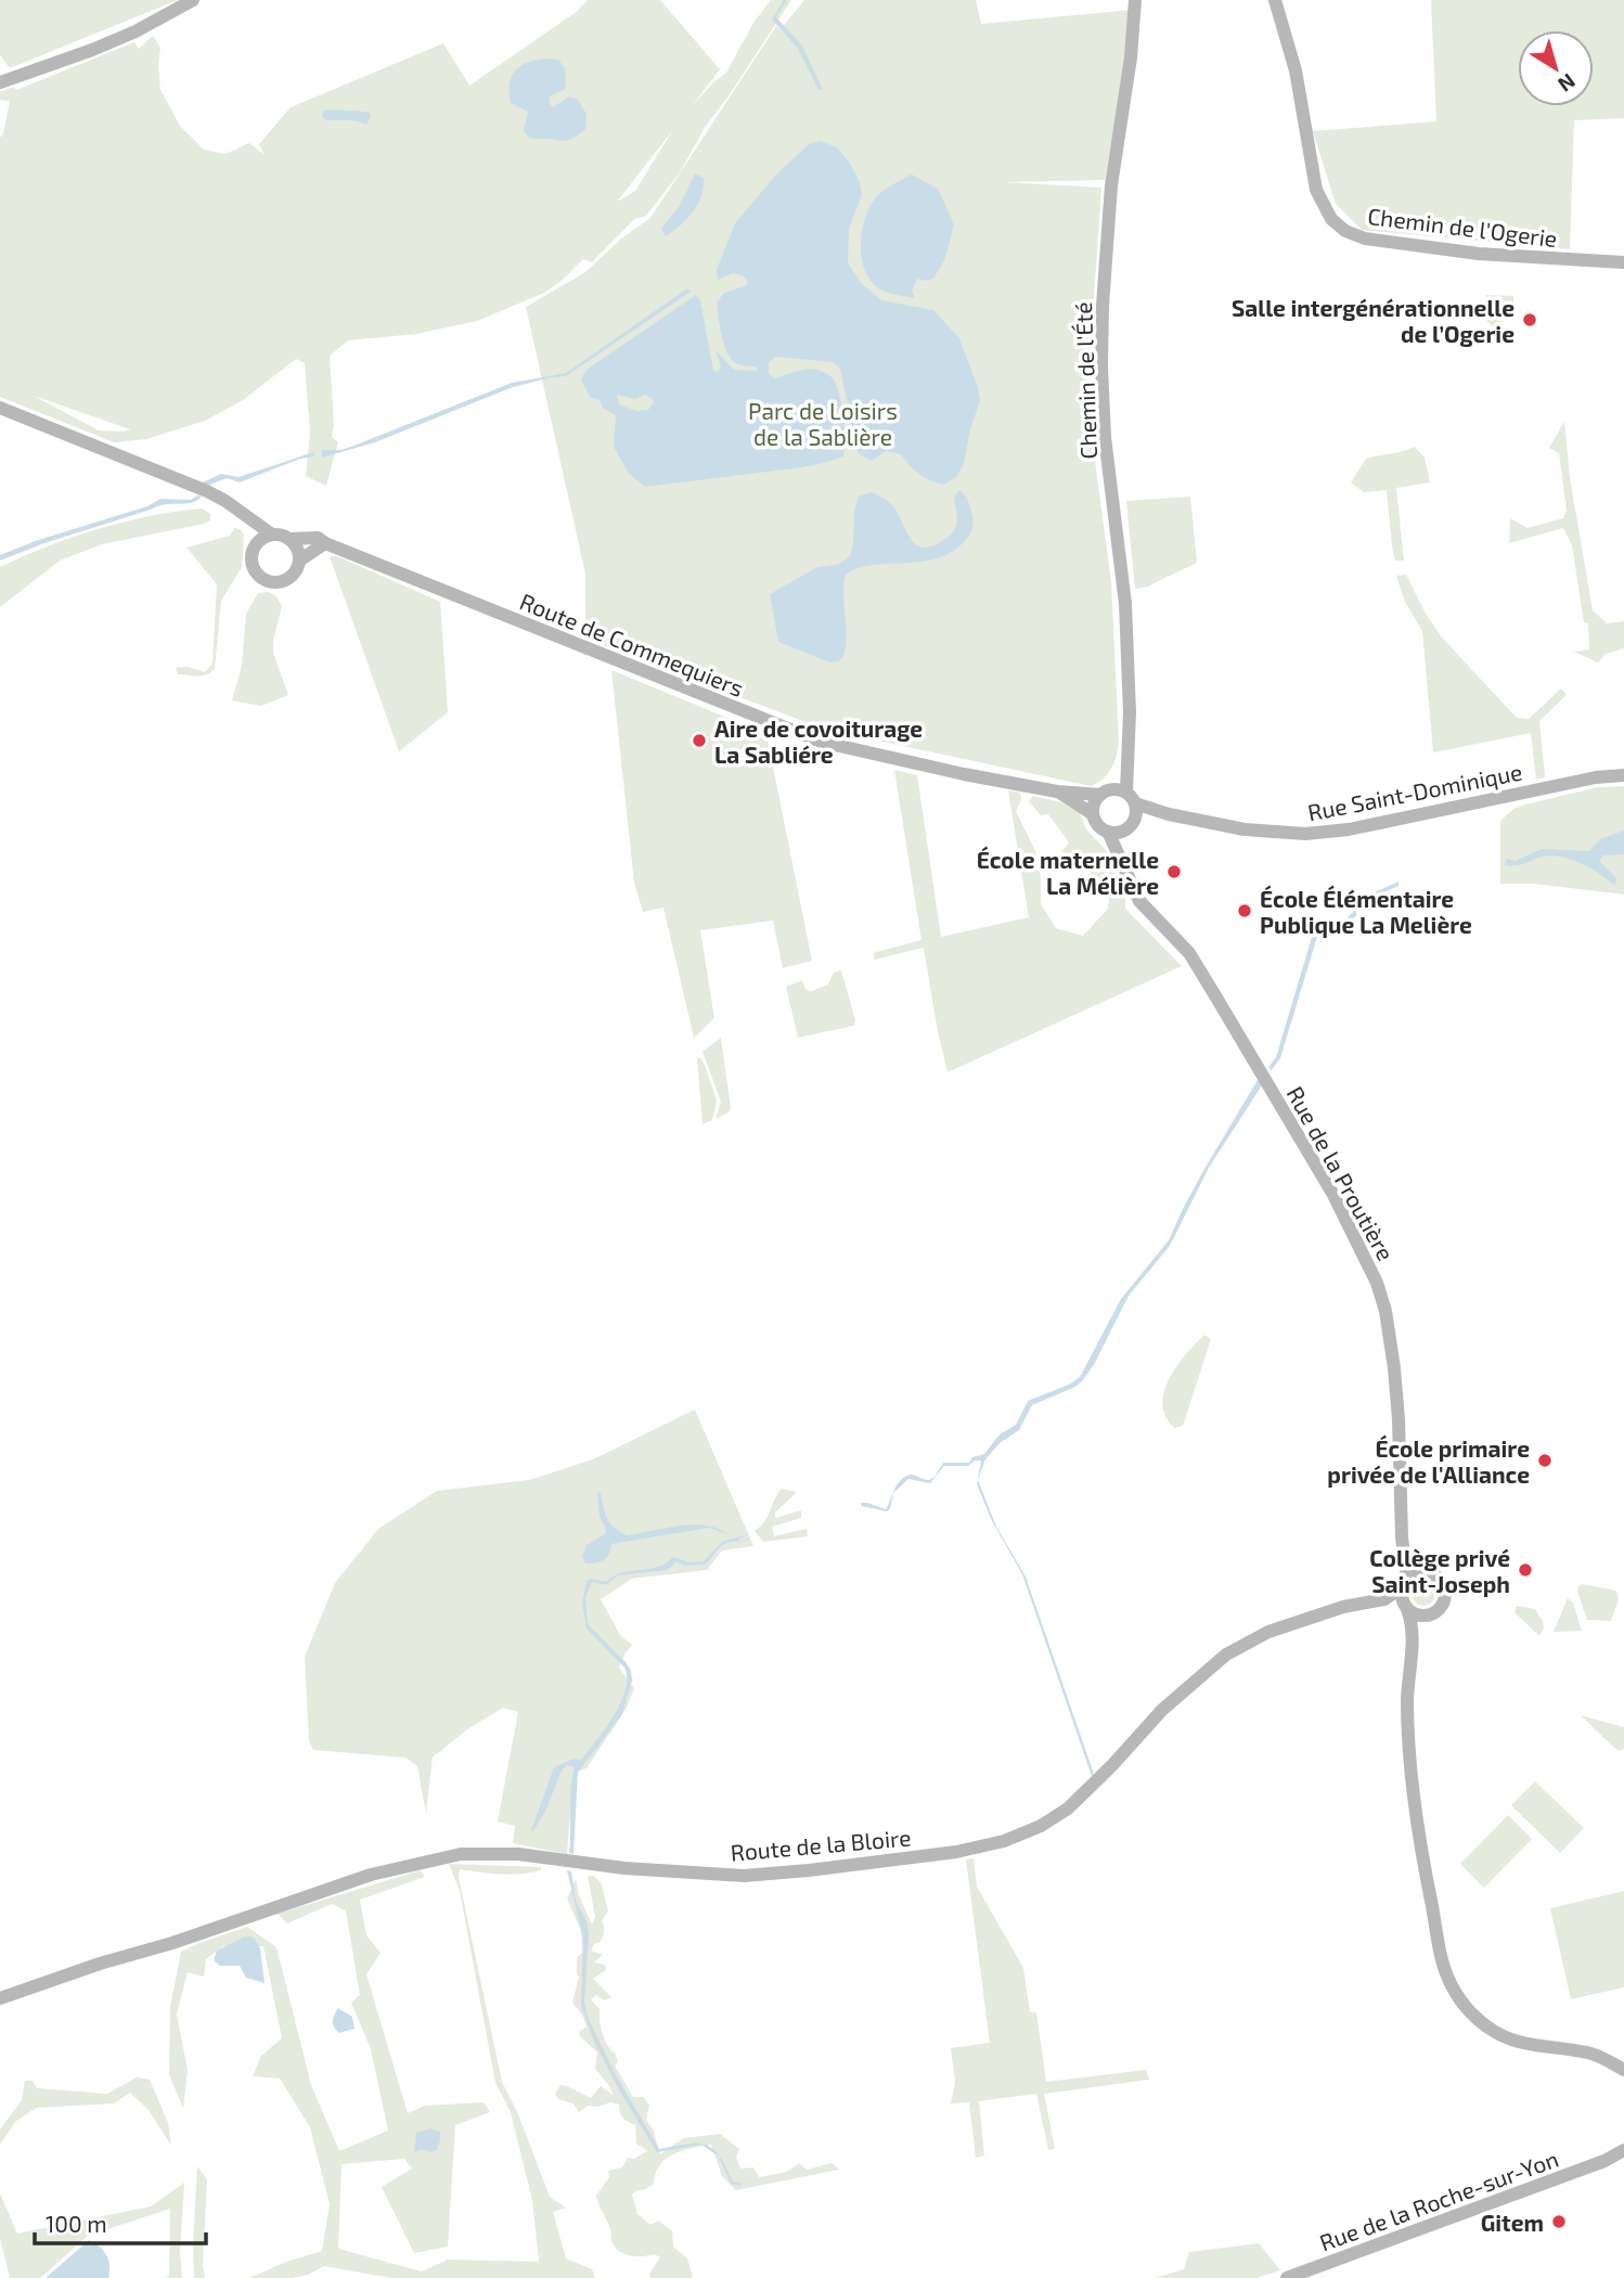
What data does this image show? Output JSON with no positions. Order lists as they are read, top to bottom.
{
  "streets": {
    "street": [
      "Chemin de l'Ogerie",
      "Chemin de l'Été",
      "Route de Commequiers",
      "Rue Saint-Dominique",
      "Rue de la Proutière",
      "Route de la Bloire",
      "Rue de la Roche-sur-Yon"
    ]
  },
  "crossings": [
    ["Chemin de l'Été", "Route de Commequiers"],
    ["Chemin de l'Été", "Rue Saint-Dominique"],
    ["Chemin de l'Été", "Rue de la Proutière"],
    ["Route de Commequiers", "Rue Saint-Dominique"],
    ["Route de Commequiers", "Rue de la Proutière"],
    ["Rue Saint-Dominique", "Rue de la Proutière"],
    ["Rue de la Proutière", "Route de la Bloire"]
  ],
  "parks": ["Parc de Loisirs de la Sablière"],
  "places": [
    "Salle intergénérationnelle de l’Ogerie",
    "Aire de covoiturage La Sabliére",
    "École maternelle La Mélière",
    "École Élémentaire Publique La Melière",
    "École primaire privée de l'Alliance",
    "Collège privé Saint-Joseph",
    "Gitem"
  ],
  "scale_bar": "100 m",
  "north": "bottom right"
}
